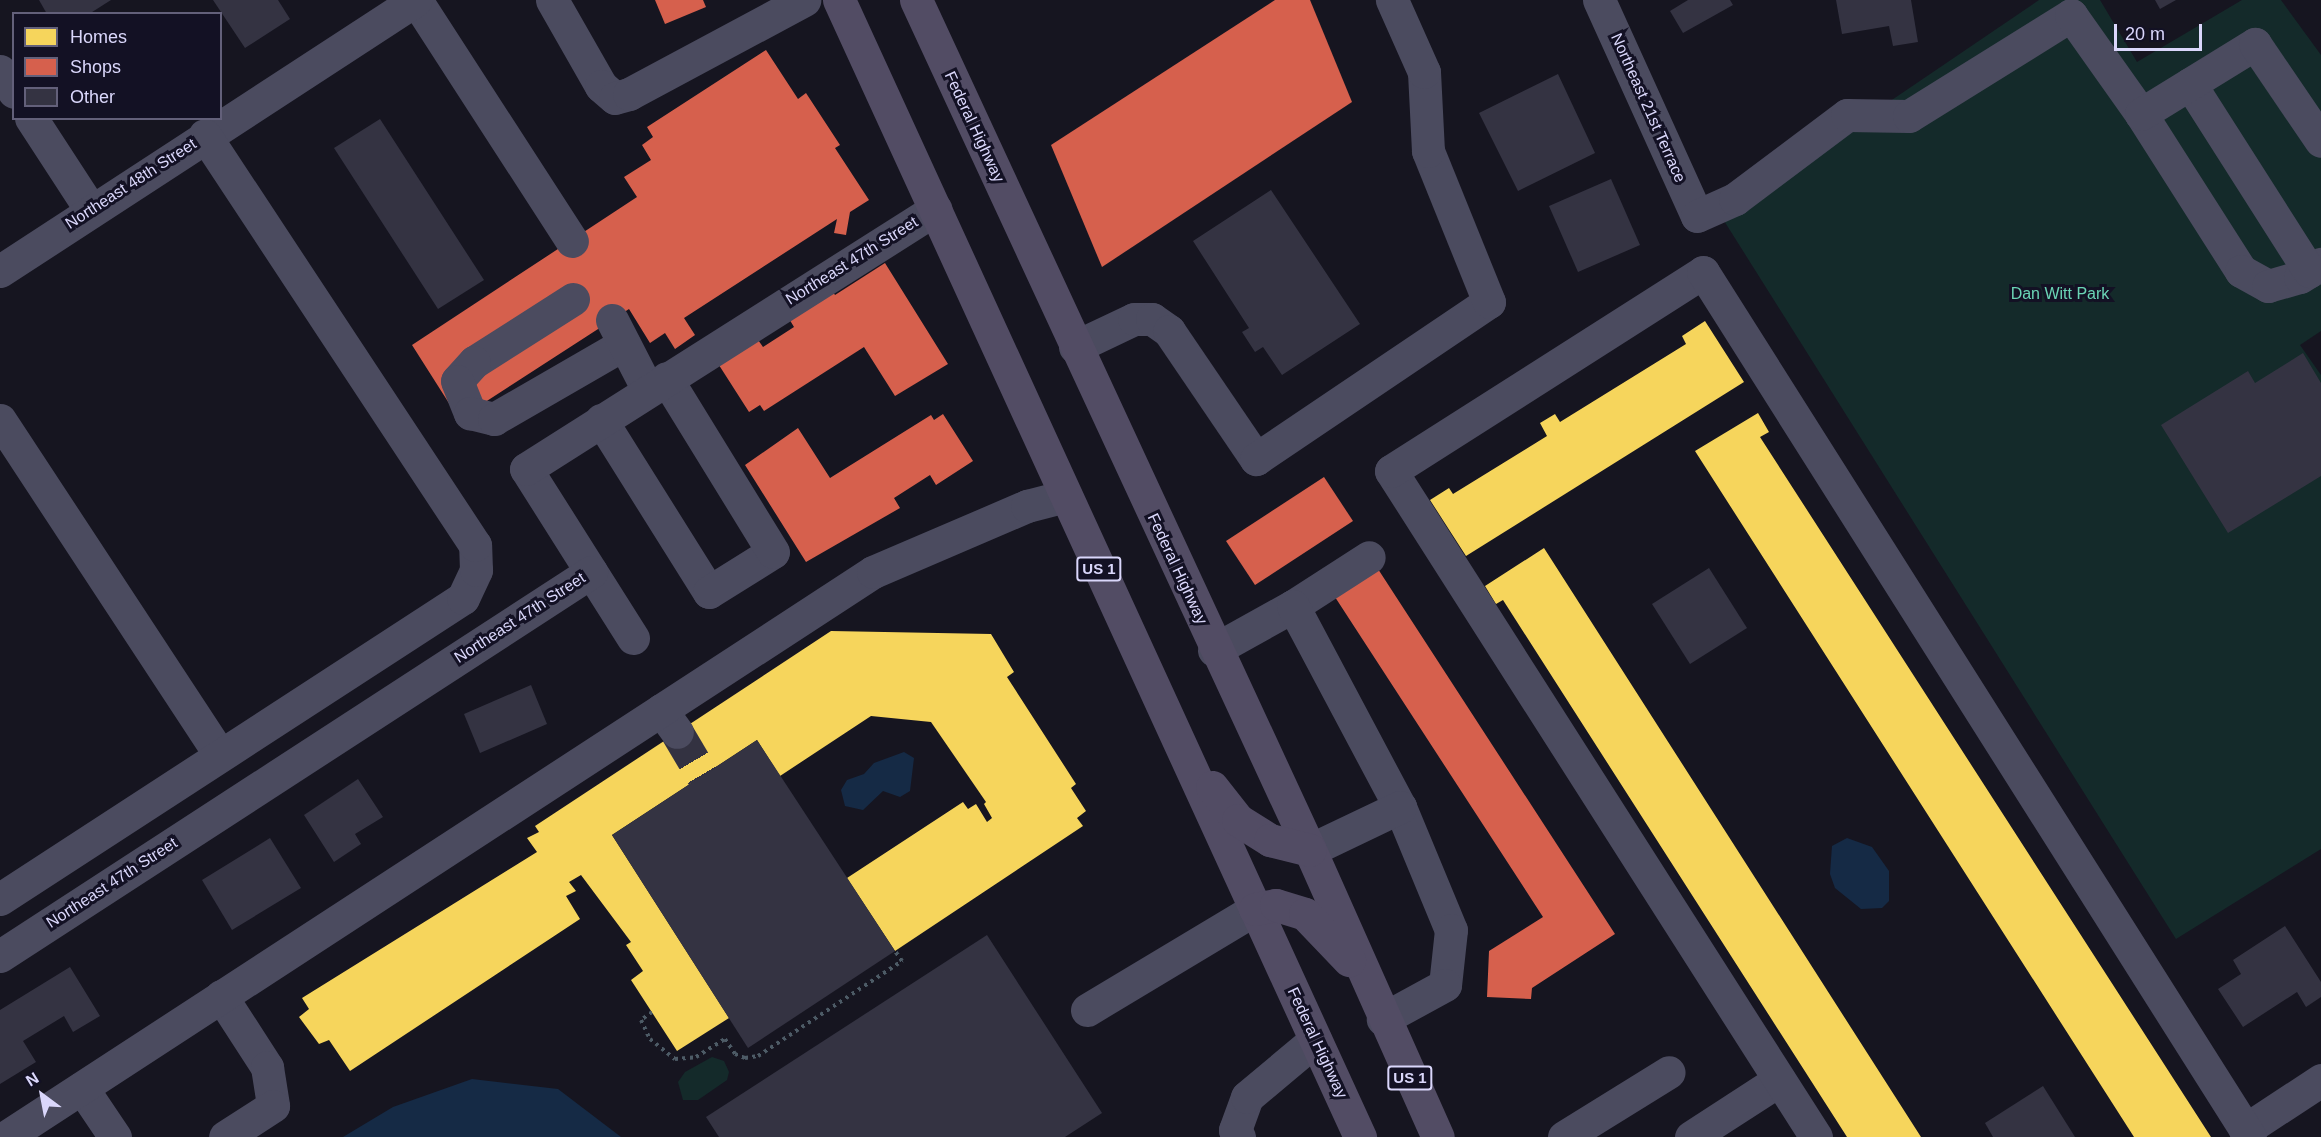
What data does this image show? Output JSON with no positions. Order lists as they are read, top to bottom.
{
  "streets": {
    "main road": ["Federal Highway", "US 1"],
    "street": ["Northeast 21st Terrace", "Northeast 48th Street", "Northeast 47th Street"]
  },
  "crossings": [
    ["Federal Highway", "Northeast 47th Street"]
  ],
  "parks": ["Dan Witt Park"],
  "legend": ["Homes", "Shops", "Other"],
  "scale_bar": "20 m",
  "north": "top left"
}
